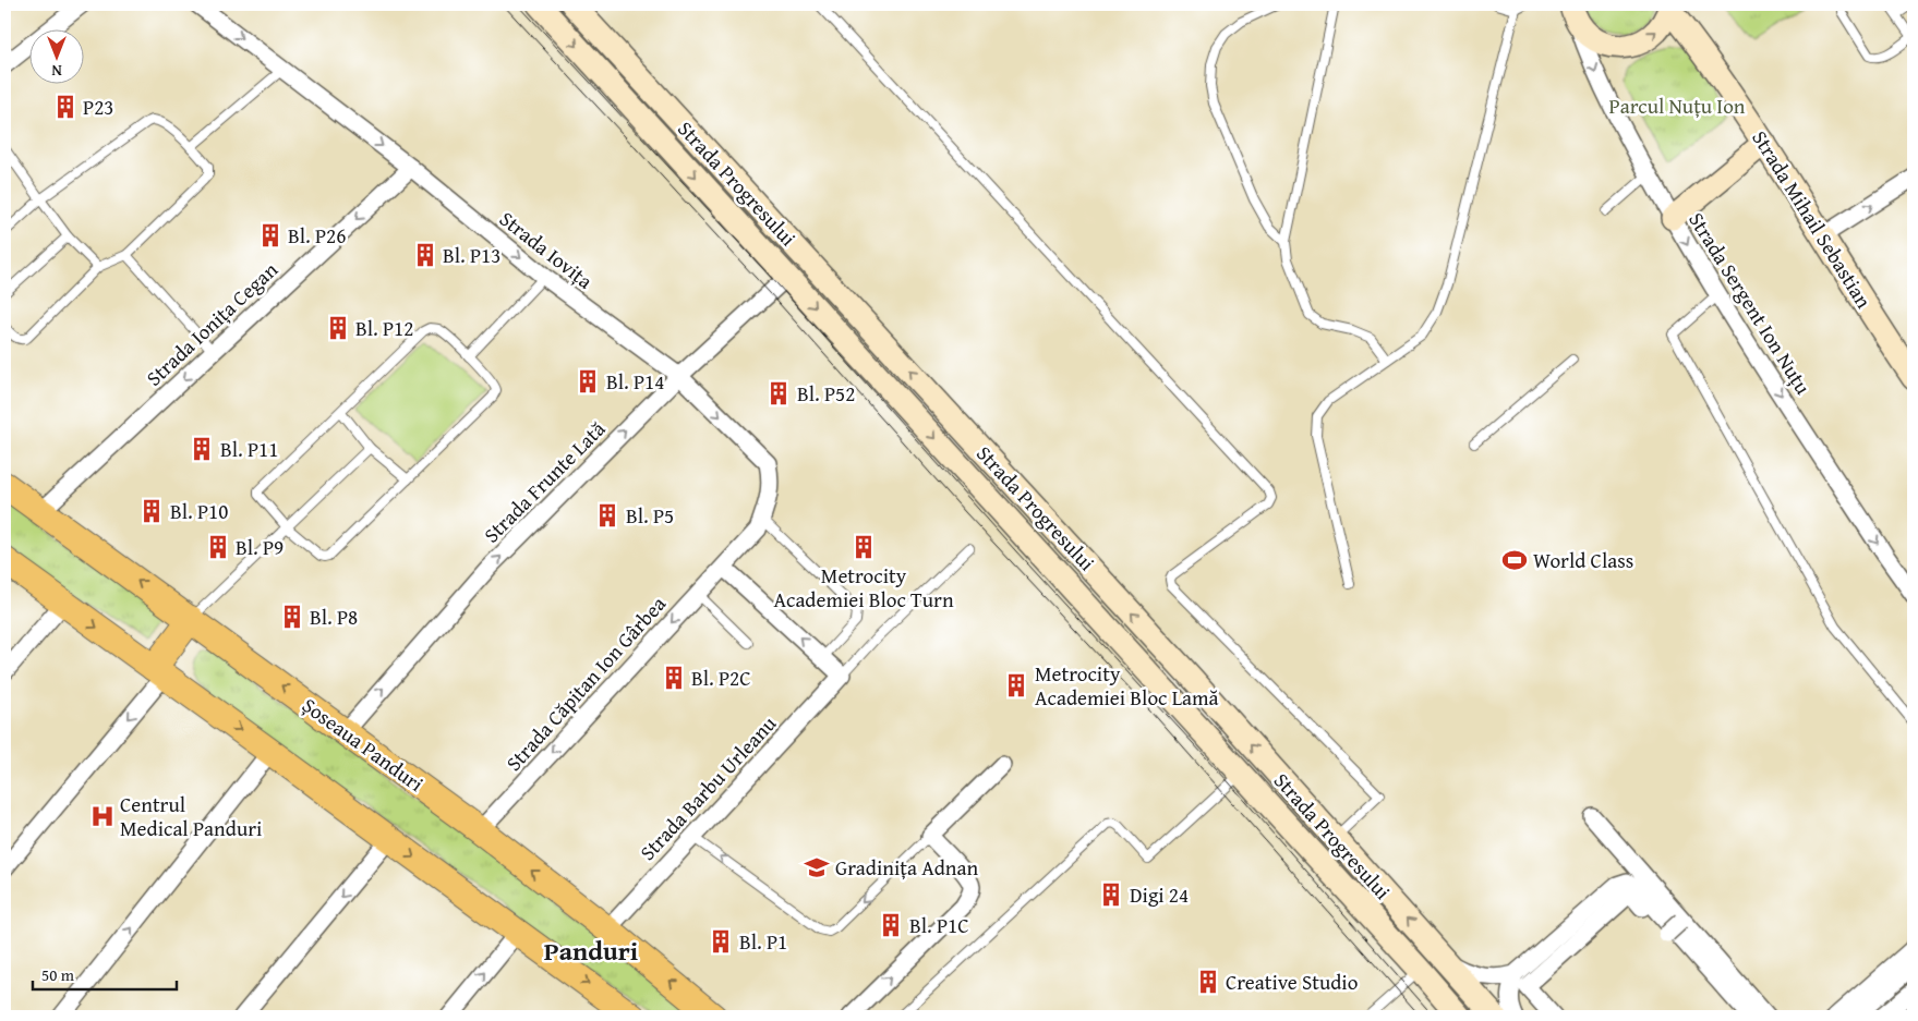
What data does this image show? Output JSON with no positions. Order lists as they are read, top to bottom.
{
  "streets": {
    "main road": ["Strada Progresului", "Strada Mihail Sebastian", "Șoseaua Panduri"],
    "street": [
      "Strada Iovița",
      "Strada Sergent Ion Nuțu",
      "Strada Ionița Cegan",
      "Strada Frunte Lată",
      "Strada Căpitan Ion Gârbea",
      "Strada Barbu Urleanu"
    ]
  },
  "crossings": [
    ["Strada Progresului", "Strada Frunte Lată"],
    ["Strada Iovița", "Strada Ionița Cegan"],
    ["Strada Iovița", "Strada Frunte Lată"],
    ["Strada Iovița", "Strada Căpitan Ion Gârbea"],
    ["Strada Ionița Cegan", "Șoseaua Panduri"],
    ["Strada Frunte Lată", "Șoseaua Panduri"],
    ["Strada Căpitan Ion Gârbea", "Șoseaua Panduri"],
    ["Șoseaua Panduri", "Strada Barbu Urleanu"]
  ],
  "one_way": [
    "Strada Iovița",
    "Strada Sergent Ion Nuțu",
    "Strada Ionița Cegan",
    "Strada Frunte Lată",
    "Strada Căpitan Ion Gârbea"
  ],
  "districts": ["Panduri"],
  "parks": ["Parcul Nuțu Ion"],
  "places": {
    "building": [
      "P23",
      "Bl. P26",
      "Bl. P13",
      "Bl. P12",
      "Bl. P14",
      "Bl. P52",
      "Bl. P11",
      "Bl. P10",
      "Bl. P5",
      "Bl. P9",
      "Metrocity Academiei Bloc Turn",
      "Bl. P8",
      "Bl. P2C",
      "Metrocity Academiei Bloc Lamă",
      "Digi 24",
      "Bl. P1C",
      "Bl. P1",
      "Creative Studio"
    ],
    "sports": ["World Class"],
    "hospital": ["Centrul Medical Panduri"],
    "school or university": ["Gradinița Adnan"]
  },
  "scale_bar": "50 m",
  "north": "bottom"
}
